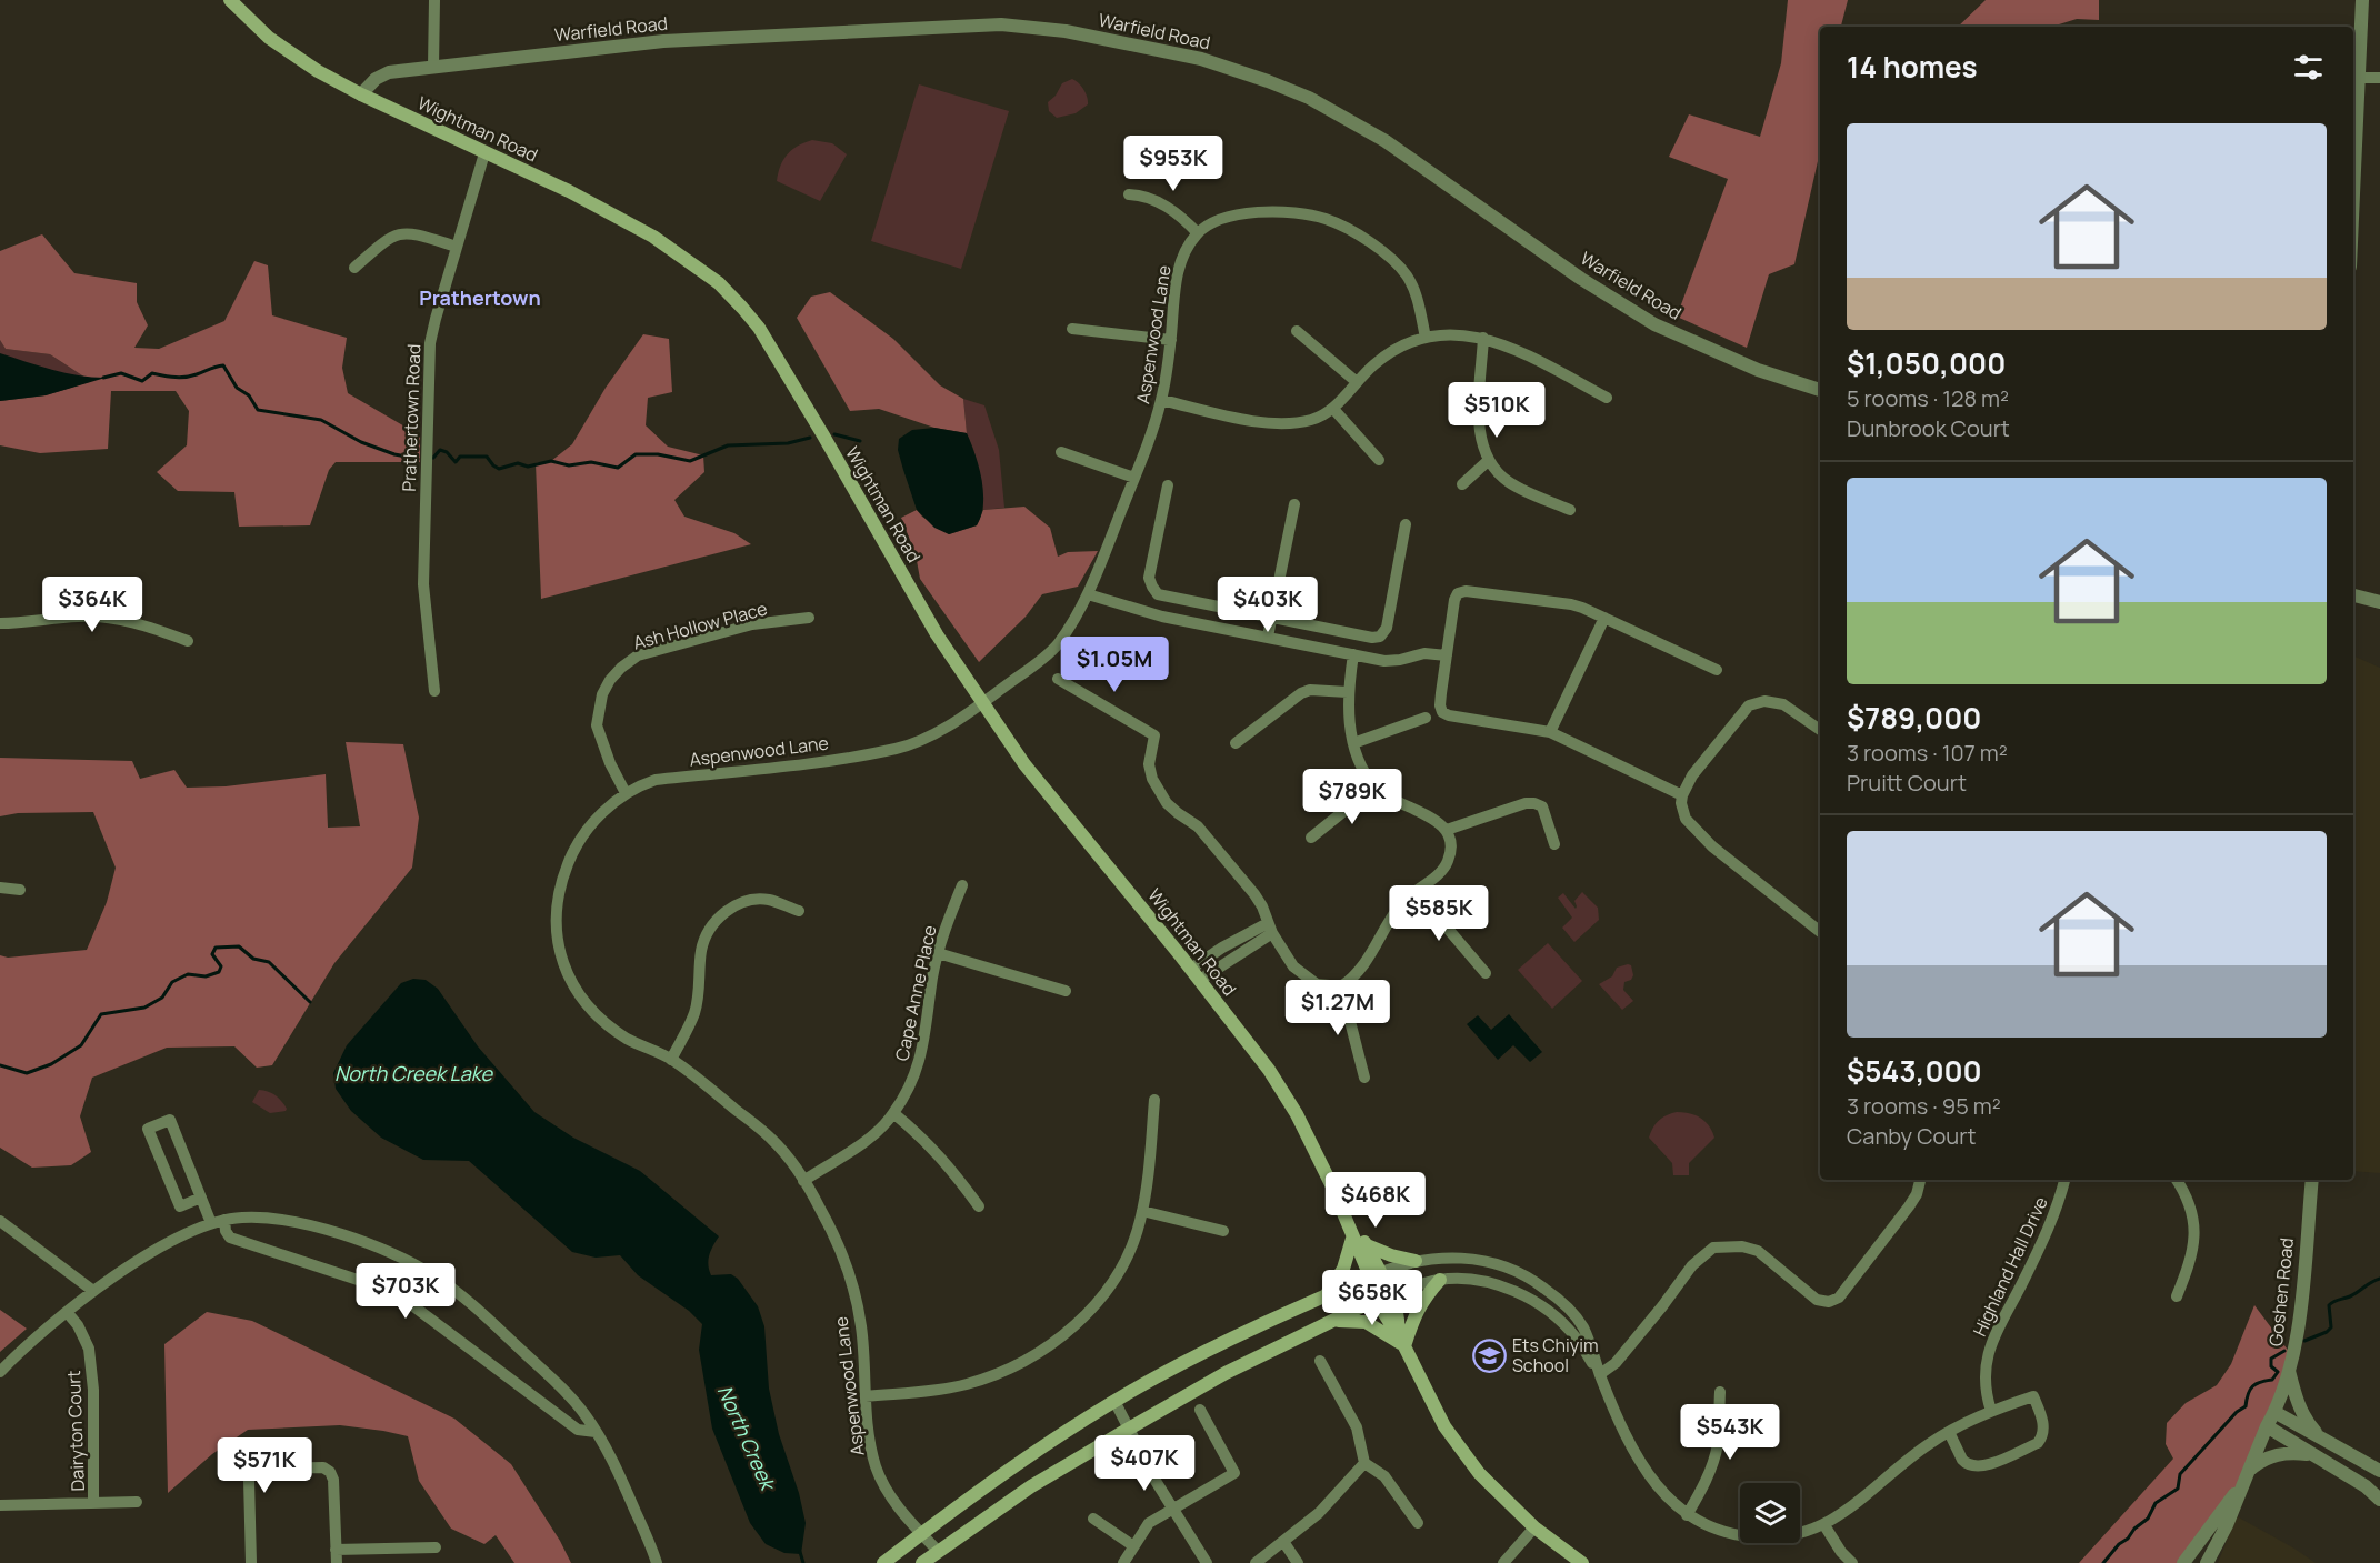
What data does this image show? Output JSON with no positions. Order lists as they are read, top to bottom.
{
  "streets": {
    "main road": ["Wightman Road"],
    "street": [
      "Warfield Road",
      "Aspenwood Lane",
      "Prathertown Road",
      "Ash Hollow Place",
      "Cape Anne Place",
      "Highland Hall Drive",
      "Goshen Road",
      "Dairyton Court"
    ]
  },
  "crossings": [
    ["Warfield Road", "Wightman Road"],
    ["Wightman Road", "Aspenwood Lane"],
    ["Wightman Road", "Prathertown Road"],
    ["Aspenwood Lane", "Ash Hollow Place"],
    ["Aspenwood Lane", "Cape Anne Place"]
  ],
  "districts": ["Prathertown"],
  "water": ["North Creek Lake", "North Creek"],
  "places": {
    "school or university": ["Ets Chiyim School"]
  },
  "page": {
    "heading": "14 homes",
    "list": [
      {
        "name": "$1,050,000",
        "note": "5 rooms · 128 m² · Dunbrook Court"
      },
      {
        "name": "$789,000",
        "note": "3 rooms · 107 m² · Pruitt Court"
      },
      {
        "name": "$543,000",
        "note": "3 rooms · 95 m² · Canby Court"
      }
    ],
    "price": [
      "$953K",
      "$510K",
      "$364K",
      "$403K",
      "$1.05M",
      "$789K",
      "$585K",
      "$1.27M",
      "$468K",
      "$703K",
      "$658K",
      "$543K",
      "$407K",
      "$571K"
    ]
  }
}
